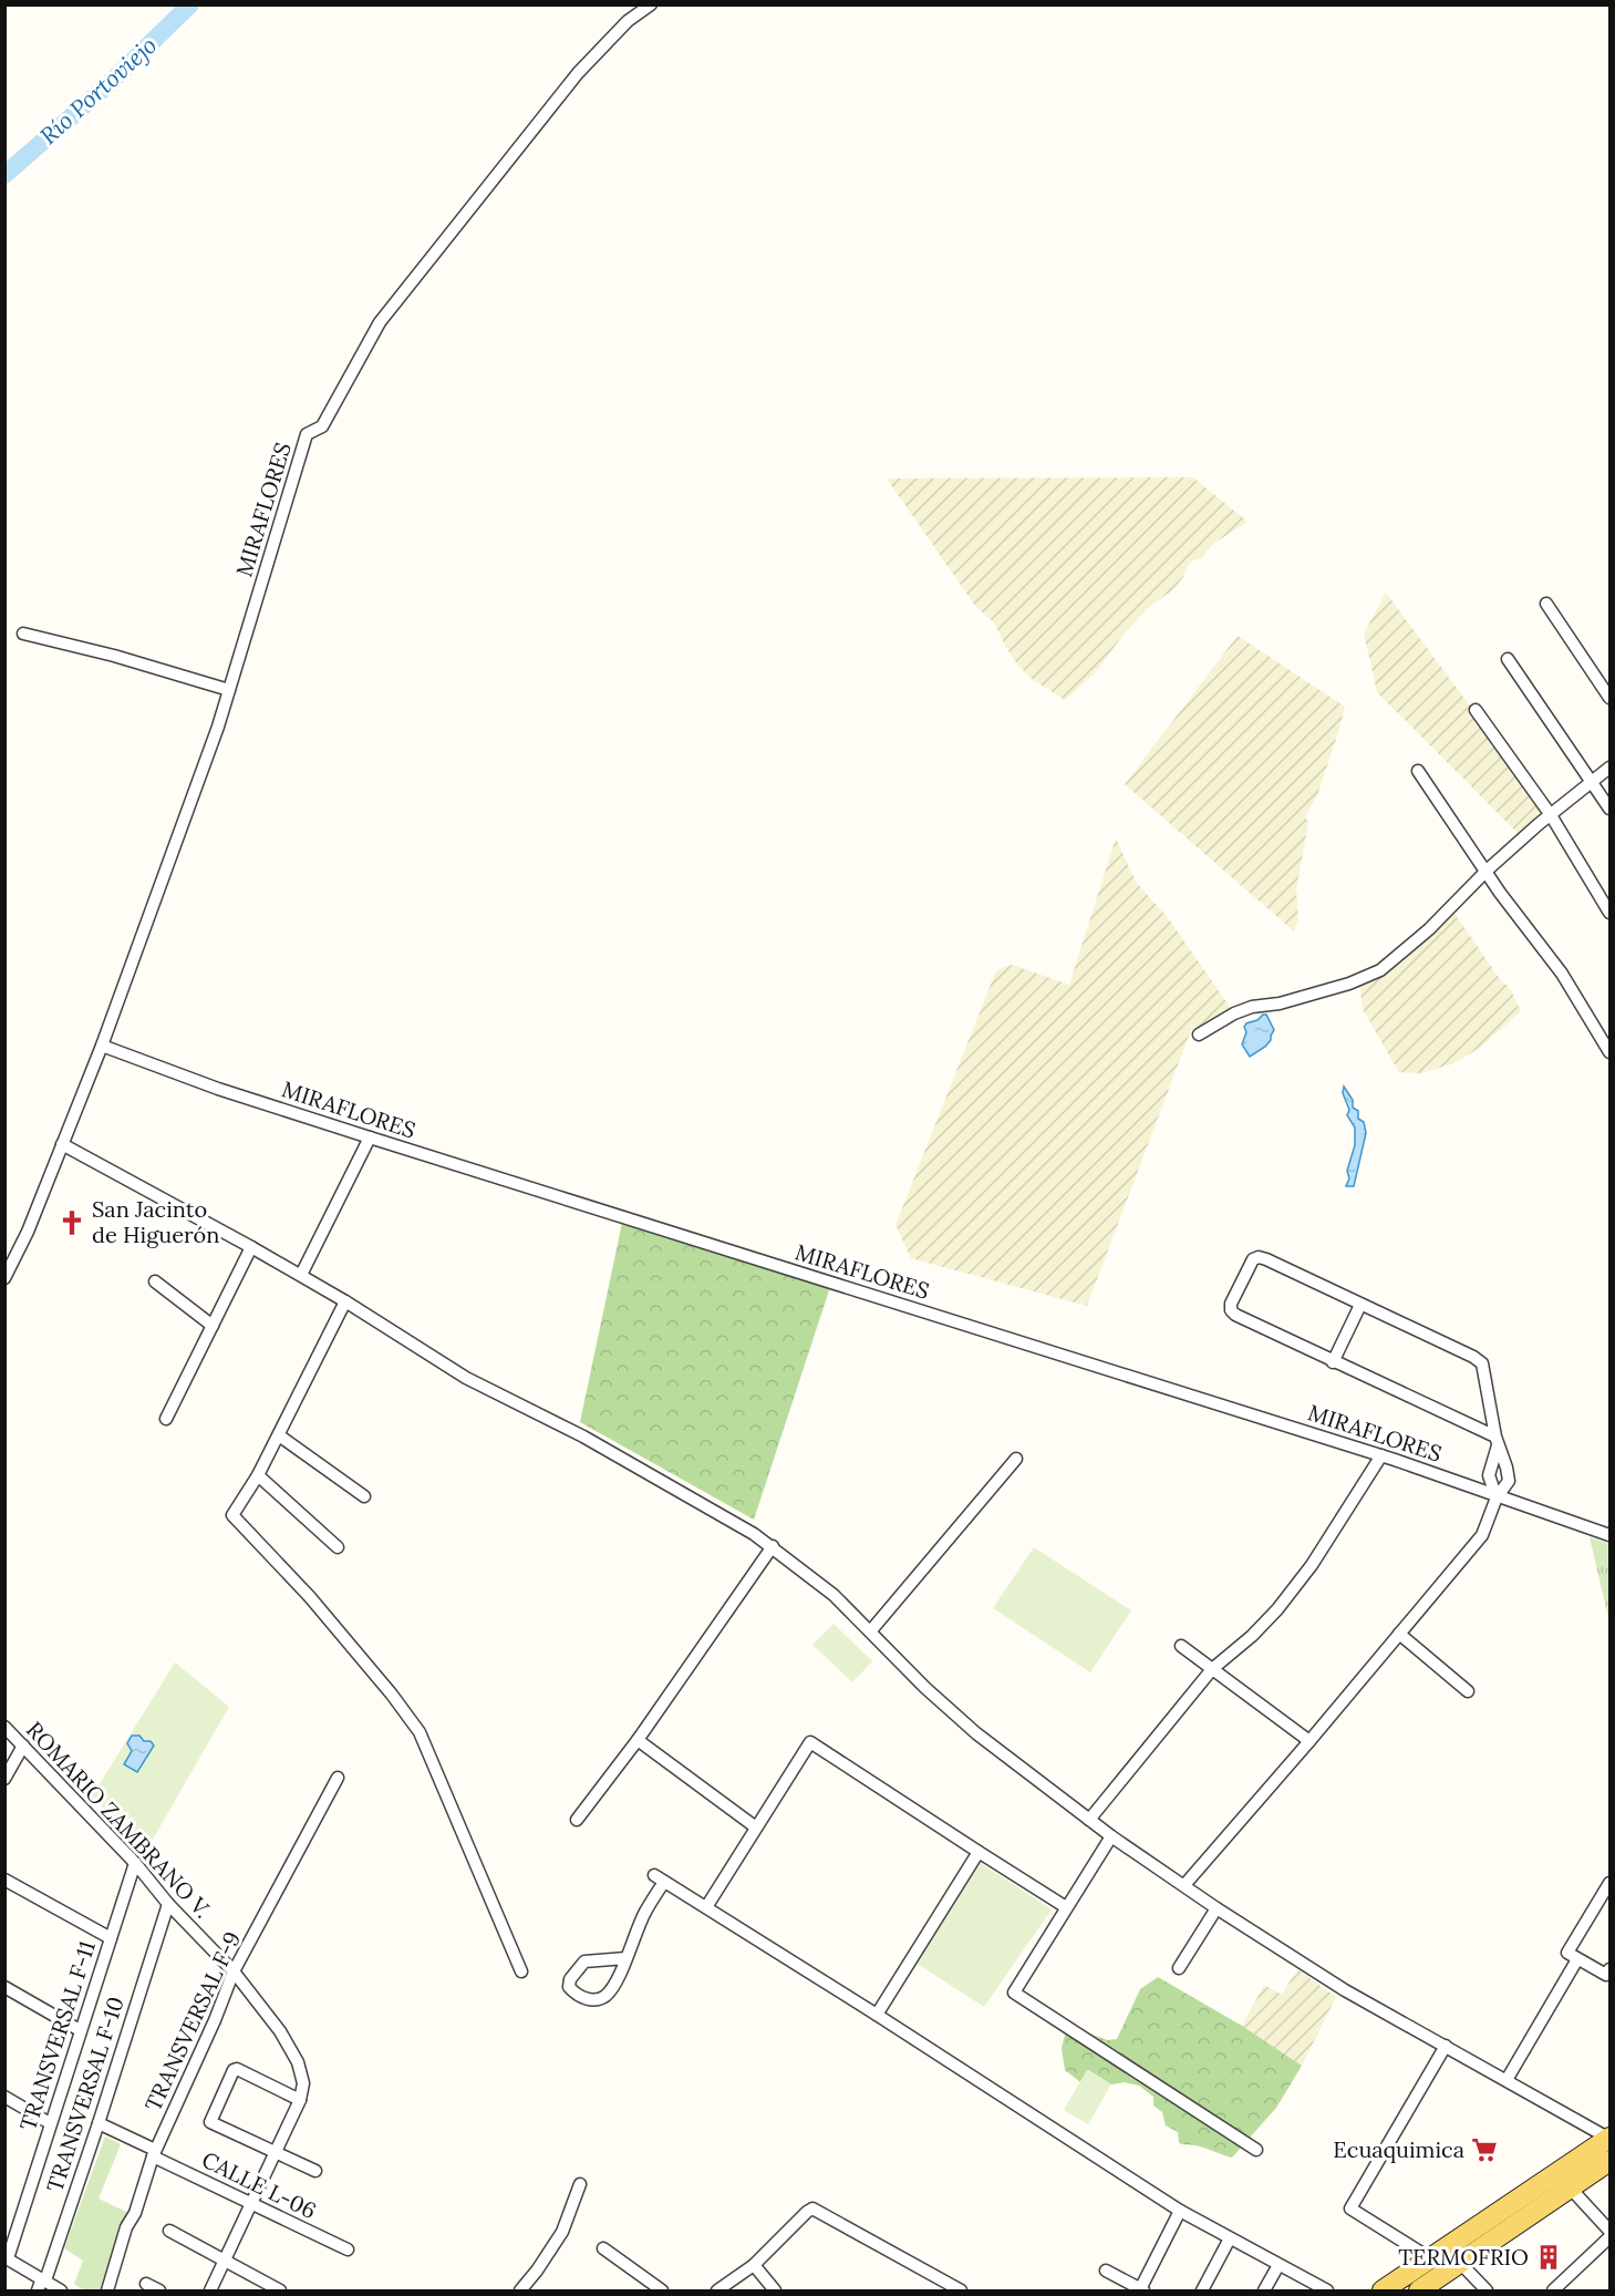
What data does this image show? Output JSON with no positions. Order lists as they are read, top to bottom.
{
  "streets": {
    "street": [
      "MIRAFLORES",
      "ROMARIO ZAMBRANO V.",
      "TRANSVERSAL F-9",
      "TRANSVERSAL F-11",
      "TRANSVERSAL F-10",
      "CALLE L-06"
    ]
  },
  "crossings": [
    ["ROMARIO ZAMBRANO V.", "TRANSVERSAL F-9"],
    ["ROMARIO ZAMBRANO V.", "TRANSVERSAL F-11"],
    ["ROMARIO ZAMBRANO V.", "TRANSVERSAL F-10"],
    ["TRANSVERSAL F-9", "CALLE L-06"],
    ["TRANSVERSAL F-10", "CALLE L-06"]
  ],
  "water": ["Río Portoviejo"],
  "places": {
    "church": ["San Jacinto de Higuerón"],
    "supermarket": ["Ecuaquimica"],
    "building": ["TERMOFRIO"]
  }
}
